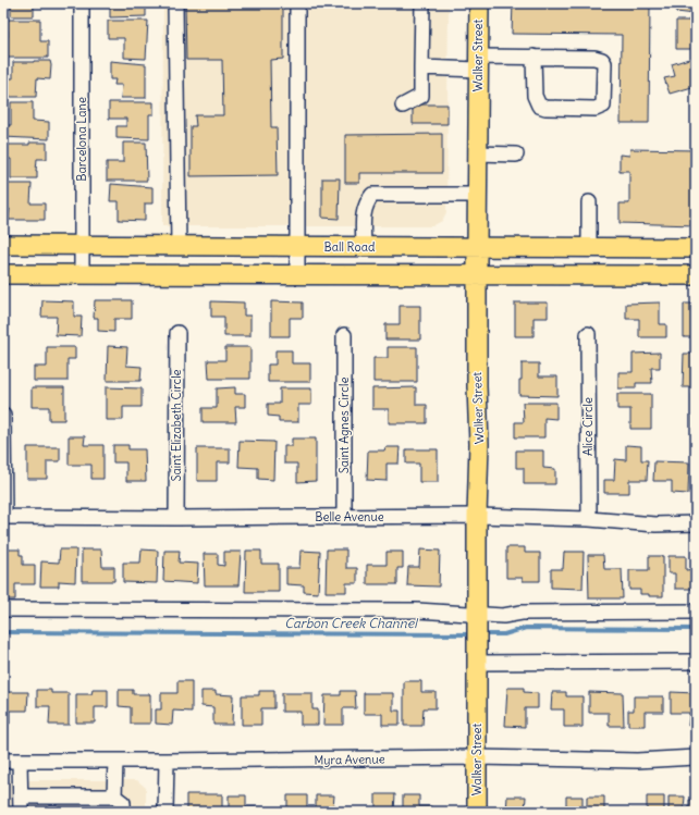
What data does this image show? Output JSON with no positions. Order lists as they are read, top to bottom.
{
  "streets": {
    "main road": ["Walker Street", "Ball Road"],
    "street": [
      "Barcelona Lane",
      "Saint Elizabeth Circle",
      "Saint Agnes Circle",
      "Alice Circle",
      "Belle Avenue",
      "Myra Avenue"
    ]
  },
  "crossings": [
    ["Walker Street", "Ball Road"],
    ["Walker Street", "Belle Avenue"],
    ["Walker Street", "Myra Avenue"],
    ["Barcelona Lane", "Ball Road"],
    ["Saint Elizabeth Circle", "Belle Avenue"],
    ["Saint Agnes Circle", "Belle Avenue"],
    ["Alice Circle", "Belle Avenue"]
  ],
  "water": ["Carbon Creek Channel"]
}
